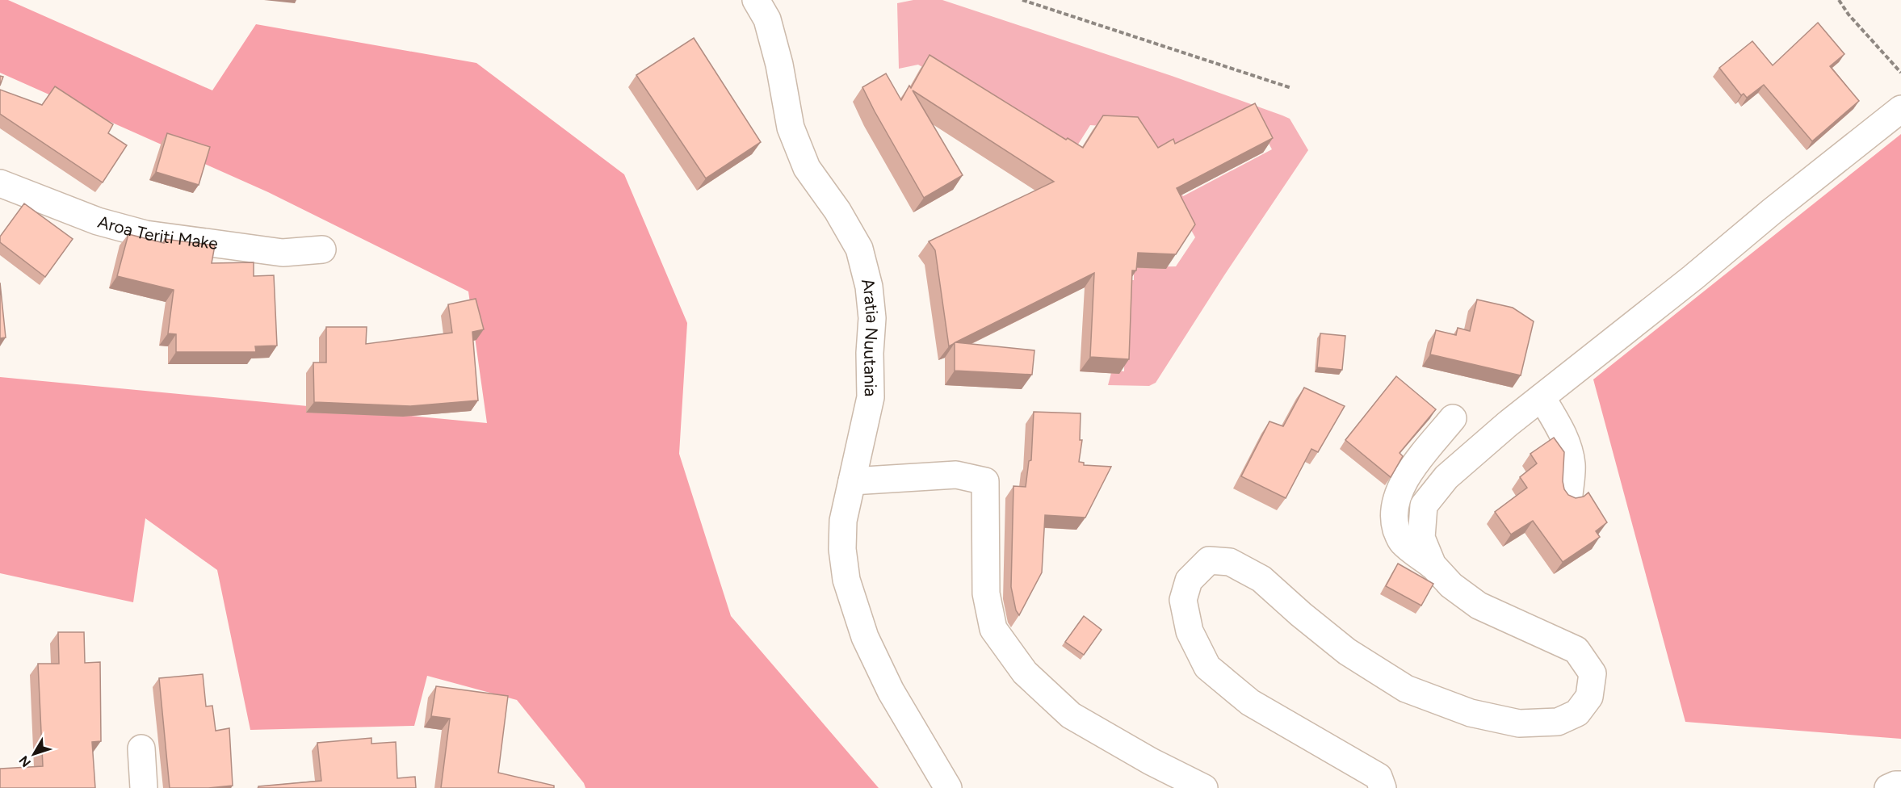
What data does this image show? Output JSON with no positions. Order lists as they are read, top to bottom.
{
  "streets": {
    "street": ["Aroa Teriti Make", "Aratia Nuutania"]
  },
  "north": "bottom left"
}
